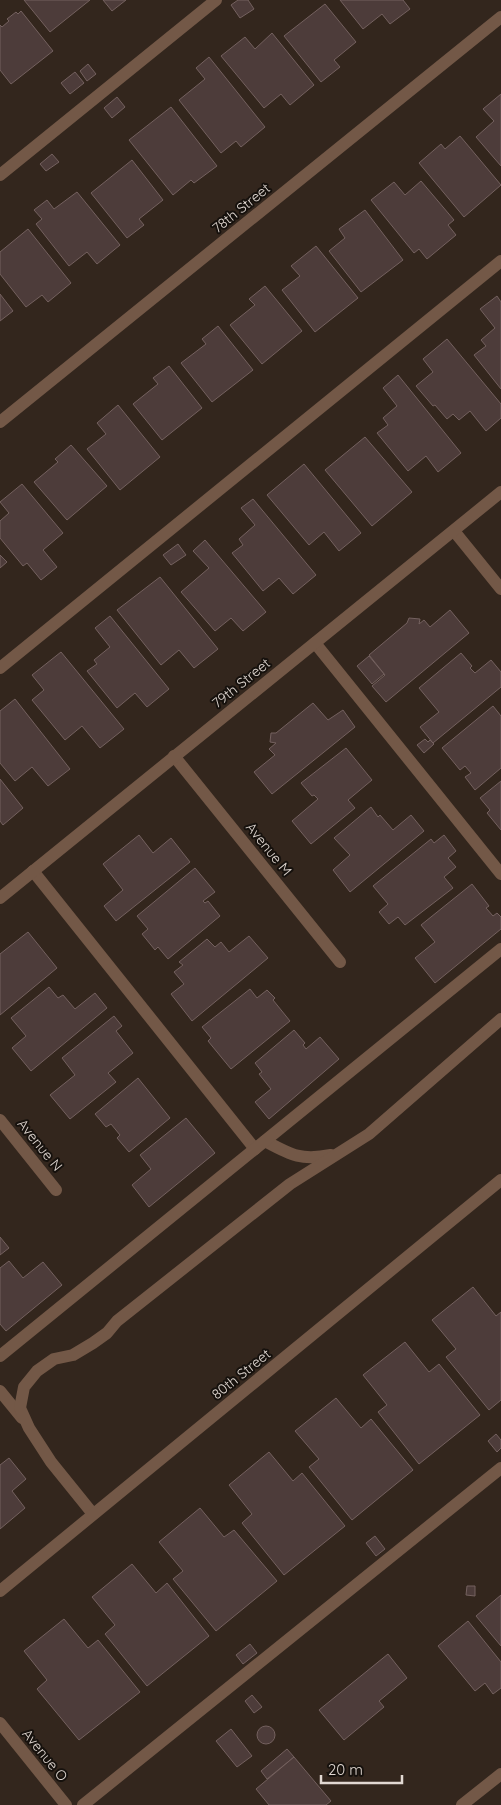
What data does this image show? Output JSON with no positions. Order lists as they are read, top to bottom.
{
  "streets": {
    "street": [
      "78th Street",
      "79th Street",
      "Avenue M",
      "Avenue N",
      "80th Street",
      "Avenue O"
    ]
  },
  "crossings": [
    ["79th Street", "Avenue M"]
  ],
  "scale_bar": "20 m"
}
